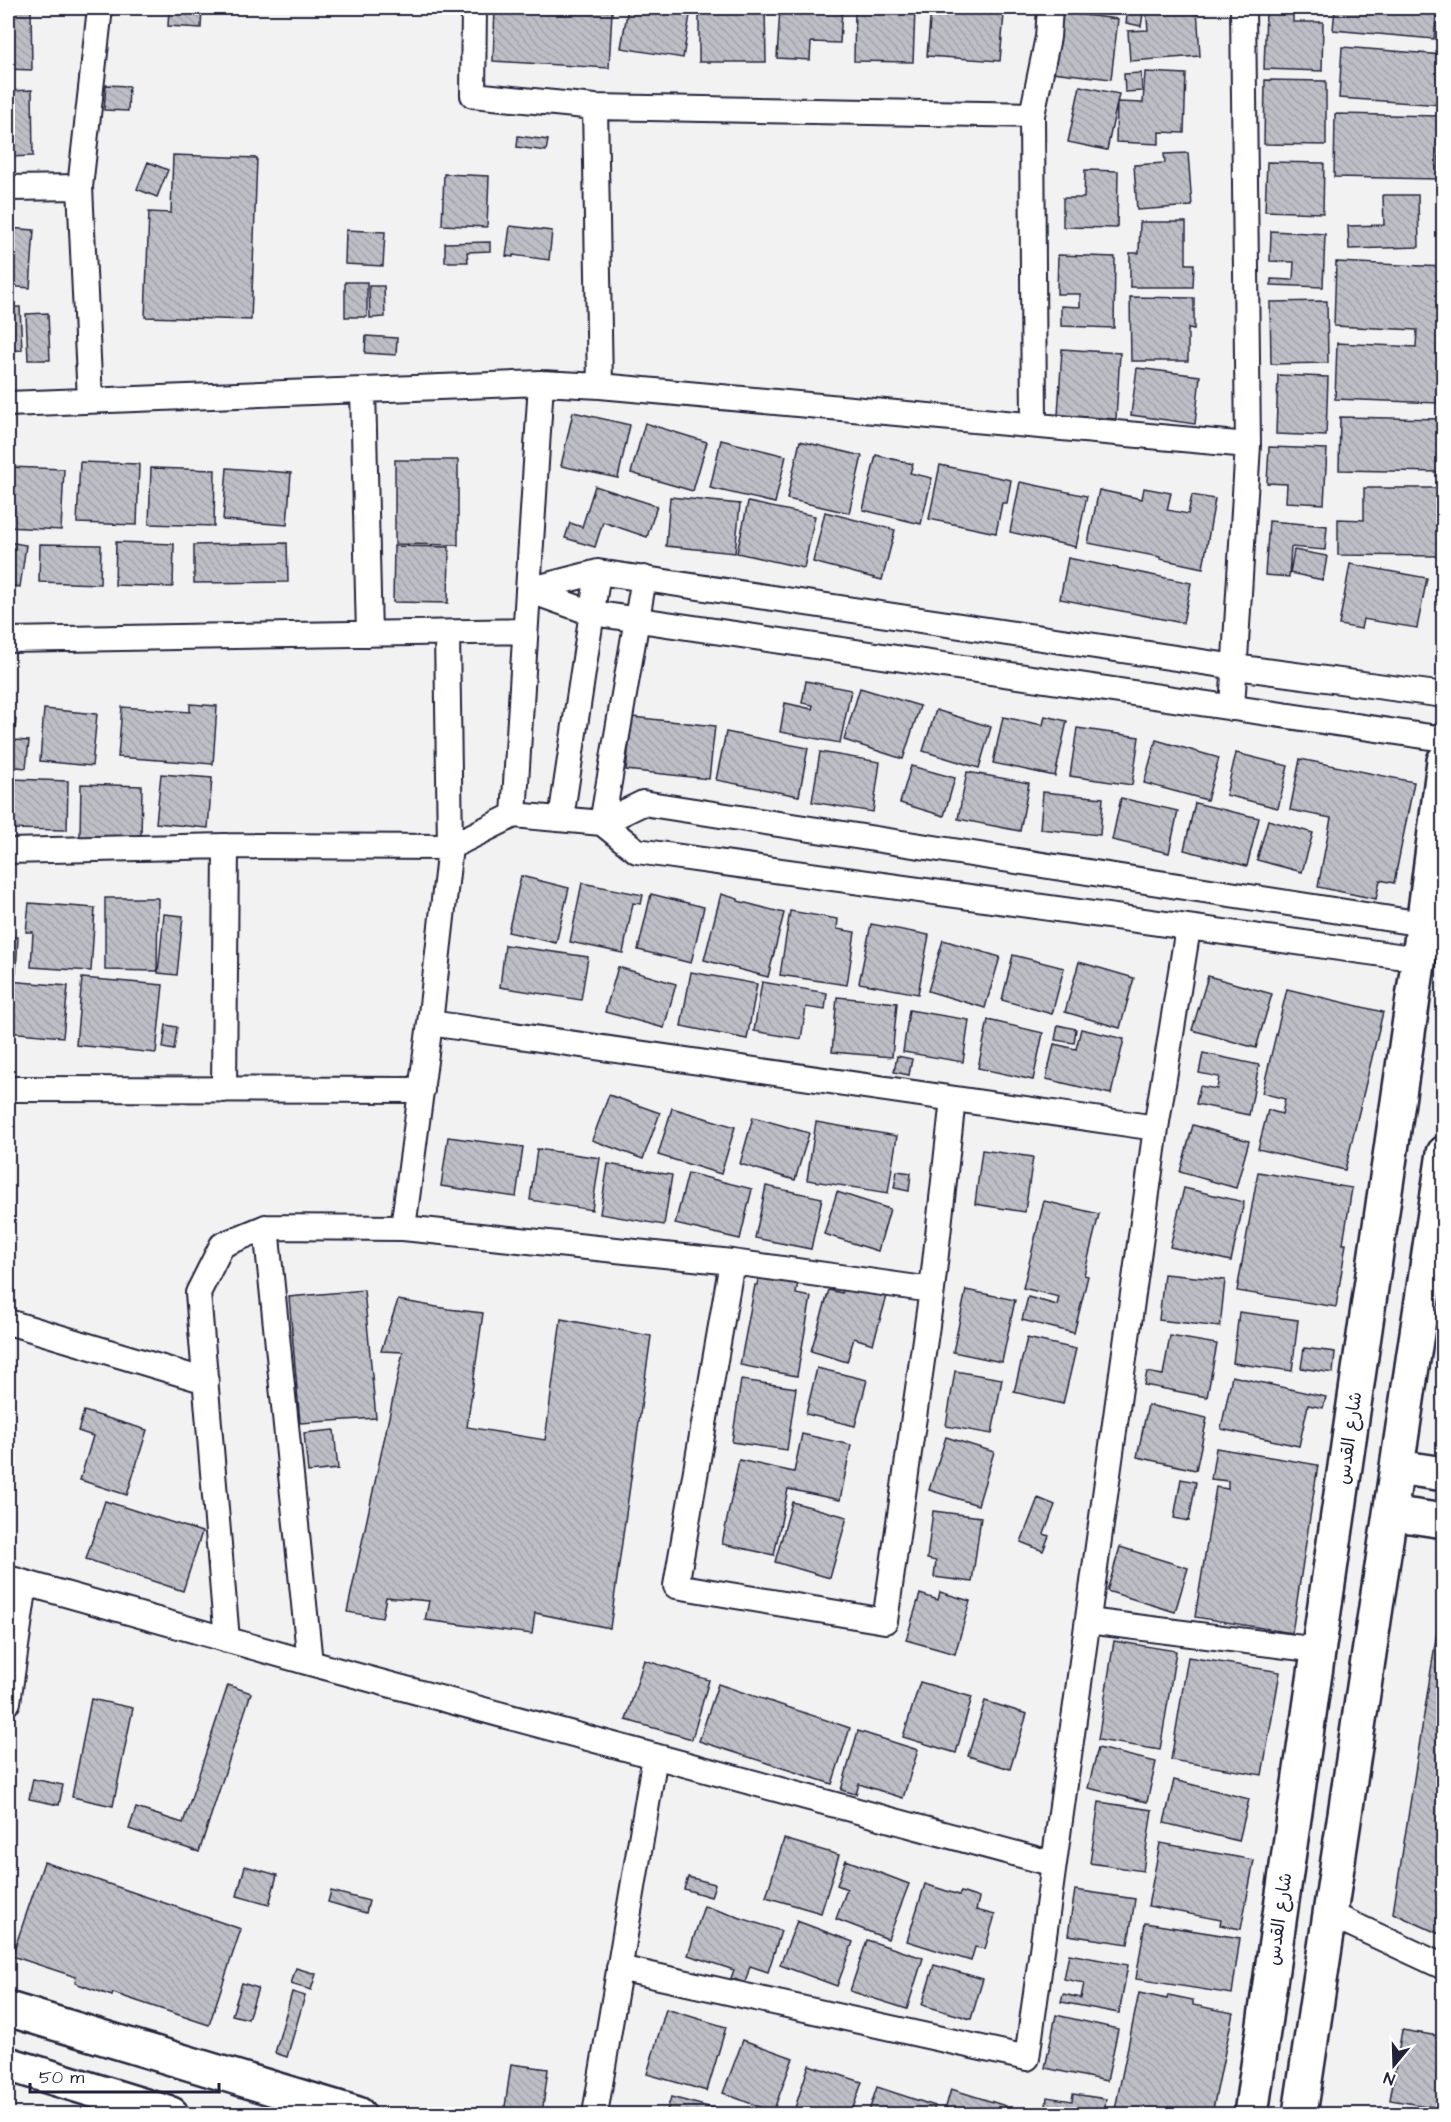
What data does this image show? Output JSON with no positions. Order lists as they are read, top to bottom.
{
  "streets": {
    "main road": ["شارع القدس"]
  },
  "scale_bar": "50 m",
  "north": "bottom"
}
